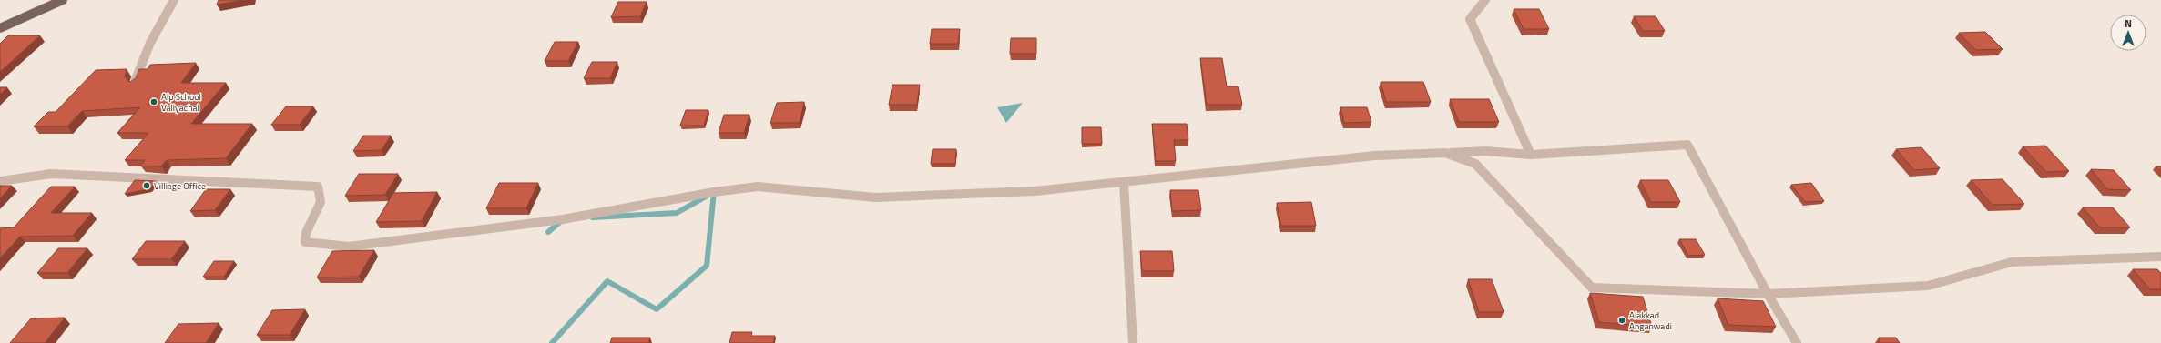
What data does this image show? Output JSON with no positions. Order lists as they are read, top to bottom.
{
  "places": ["Alp School Valiyachal", "Villiage Office", "Alakkad Anganwadi"],
  "north": "top"
}
